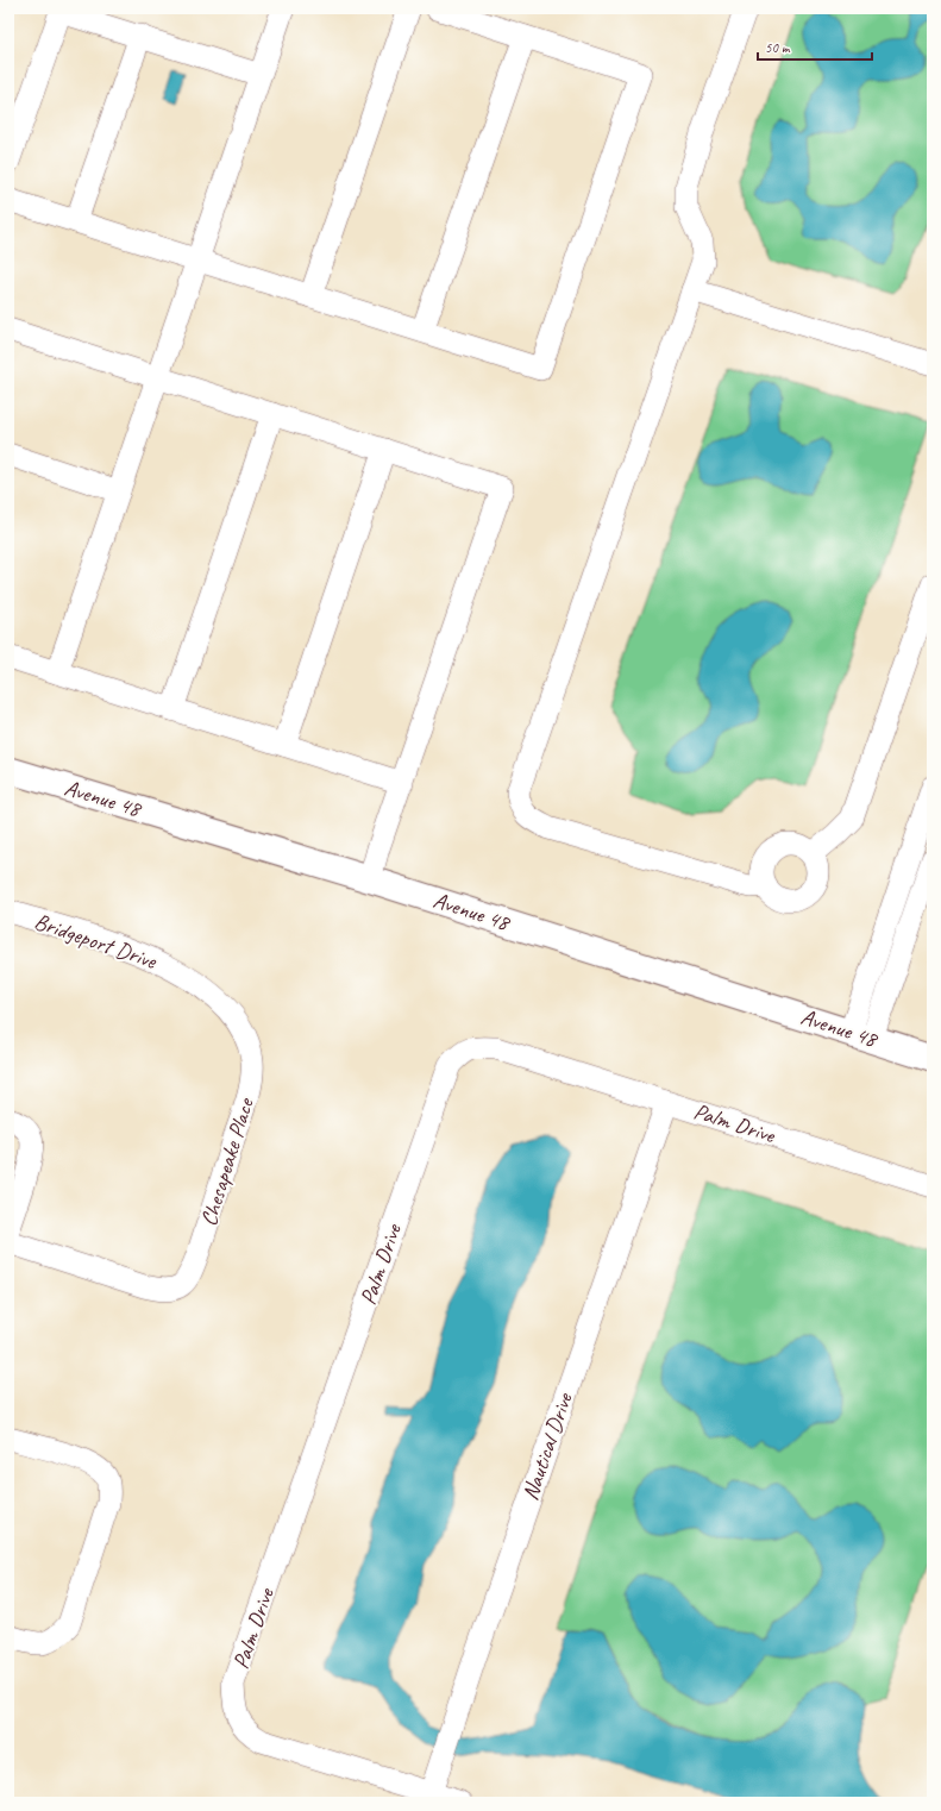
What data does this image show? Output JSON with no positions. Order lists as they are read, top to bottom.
{
  "streets": {
    "main road": ["Avenue 48"],
    "street": [
      "Bridgeport Drive",
      "Palm Drive",
      "Chesapeake Place",
      "Nautical Drive"
    ]
  },
  "crossings": [
    ["Bridgeport Drive", "Chesapeake Place"],
    ["Palm Drive", "Nautical Drive"]
  ],
  "scale_bar": "50 m"
}
